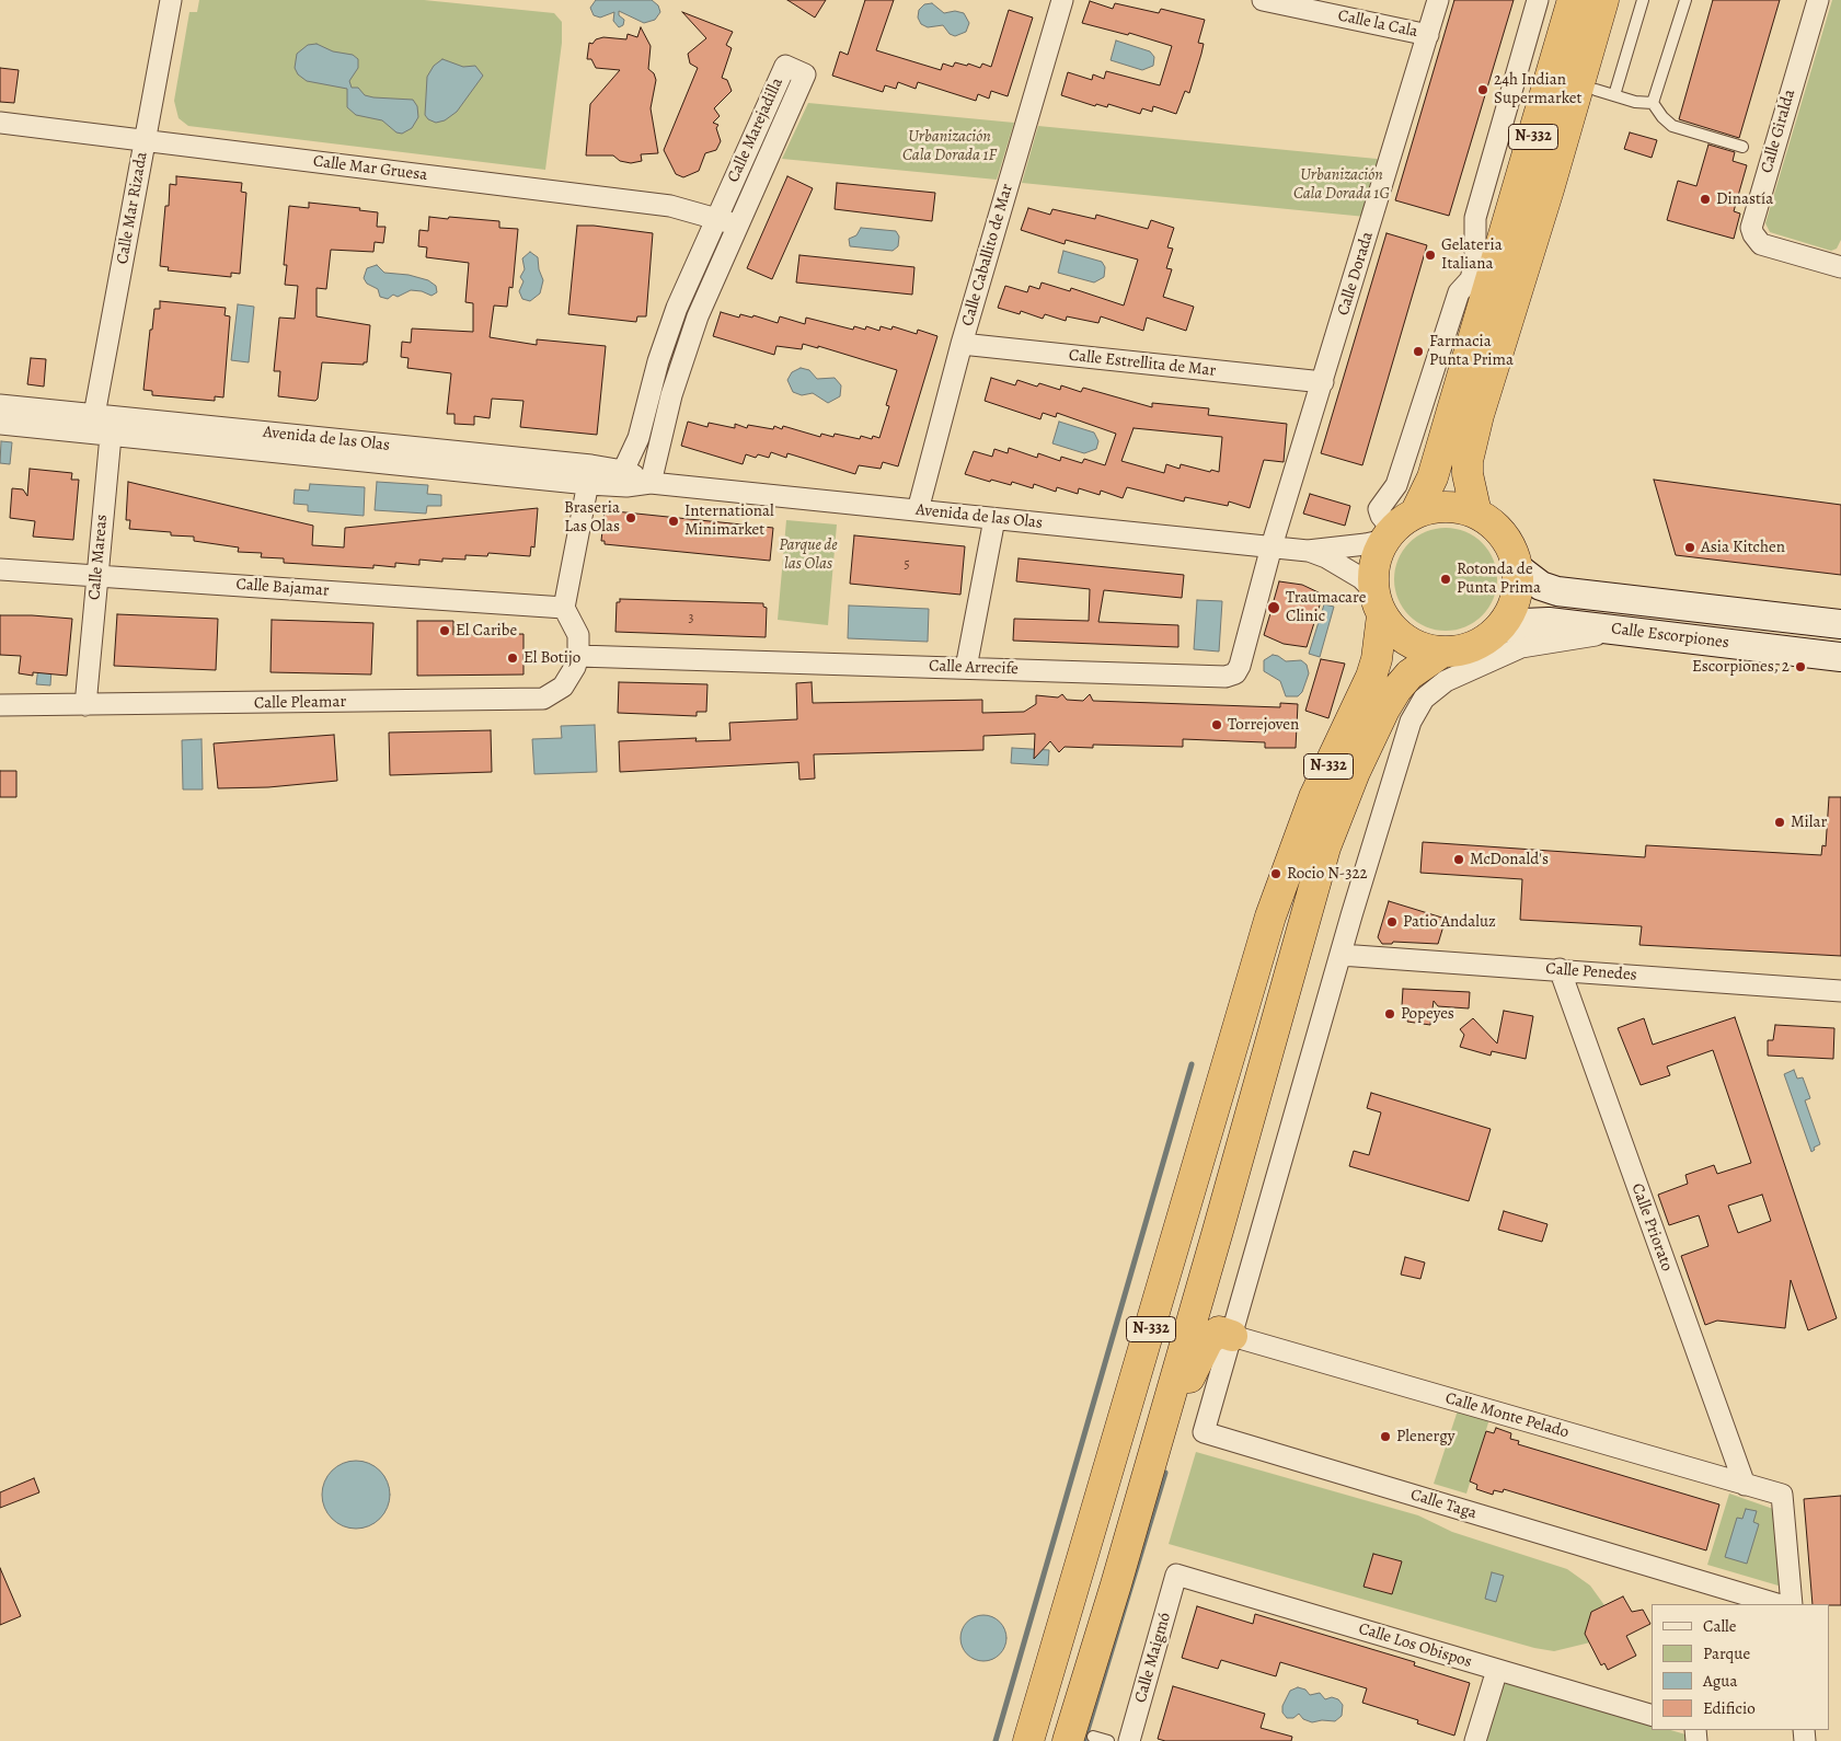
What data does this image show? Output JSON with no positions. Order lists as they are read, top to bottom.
{
  "streets": {
    "highway": ["N-332"],
    "street": [
      "Calle la Cala",
      "Calle Marejadilla",
      "Calle Giralda",
      "Calle Mar Gruesa",
      "Calle Mar Rizada",
      "Calle Caballito de Mar",
      "Calle Dorada",
      "Calle Estrellita de Mar",
      "Avenida de las Olas",
      "Calle Mareas",
      "Calle Bajamar",
      "Calle Escorpiones",
      "Calle Arrecife",
      "Calle Pleamar",
      "Calle Penedes",
      "Calle Priorato",
      "Calle Monte Pelado",
      "Calle Taga",
      "Calle Los Obispos",
      "Calle Maigmó"
    ]
  },
  "crossings": [
    ["Calle la Cala", "Calle Dorada"],
    ["Calle Marejadilla", "Calle Mar Gruesa"],
    ["Calle Marejadilla", "Avenida de las Olas"],
    ["N-332", "Avenida de las Olas"],
    ["N-332", "Calle Escorpiones"],
    ["Calle Mar Gruesa", "Calle Mar Rizada"],
    ["Calle Mar Rizada", "Avenida de las Olas"],
    ["Calle Caballito de Mar", "Calle Estrellita de Mar"],
    ["Calle Caballito de Mar", "Avenida de las Olas"],
    ["Calle Dorada", "Calle Estrellita de Mar"],
    ["Calle Dorada", "Avenida de las Olas"],
    ["Calle Dorada", "Calle Arrecife"],
    ["Avenida de las Olas", "Calle Mareas"],
    ["Avenida de las Olas", "Calle Escorpiones"],
    ["Avenida de las Olas", "Calle Arrecife"],
    ["Calle Mareas", "Calle Bajamar"],
    ["Calle Mareas", "Calle Pleamar"],
    ["Calle Arrecife", "Calle Pleamar"],
    ["Calle Penedes", "Calle Priorato"],
    ["Calle Priorato", "Calle Monte Pelado"],
    ["Calle Monte Pelado", "Calle Taga"],
    ["Calle Los Obispos", "Calle Maigmó"]
  ],
  "parks": ["Urbanización Cala Dorada 1F", "Urbanización Cala Dorada 1G", "Parque de las Olas"],
  "places": [
    "24h Indian Supermarket",
    "Dinastía",
    "Gelateria Italiana",
    "Farmacia Punta Prima",
    "Braseria Las Olas",
    "International Minimarket",
    "Asia Kitchen",
    "Rotonda de Punta Prima",
    "Traumacare Clinic",
    "El Caribe",
    "El Botijo",
    "Escorpiones, 2",
    "Torrejoven",
    "Milar",
    "McDonald's",
    "Rocio N-322",
    "Patio Andaluz",
    "Popeyes",
    "Plenergy"
  ],
  "house_numbers": ["5", "3"],
  "legend": [
    "Calle",
    "Parque",
    "Agua",
    "Edificio"
  ]
}
